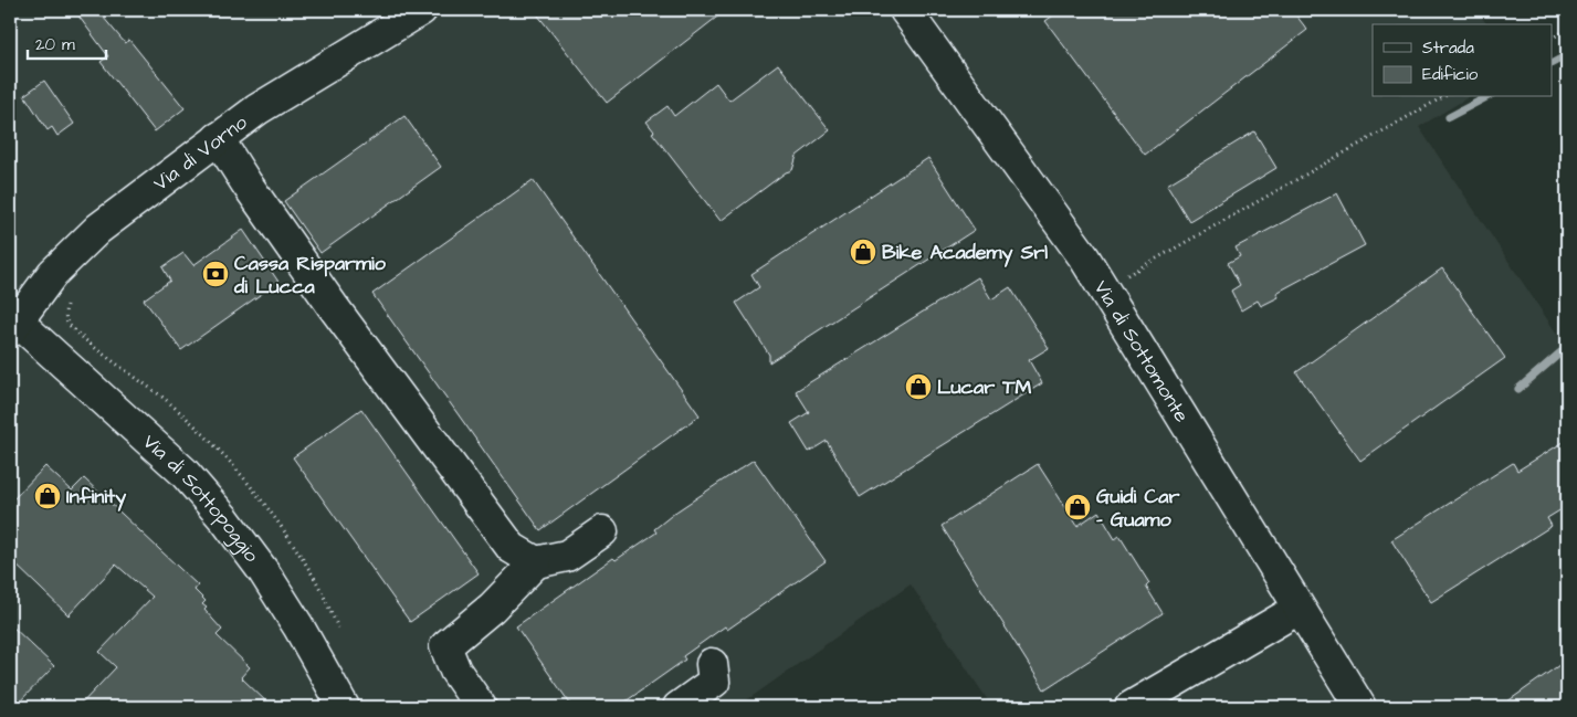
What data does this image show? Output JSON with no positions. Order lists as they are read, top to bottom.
{
  "streets": {
    "street": ["Via di Vorno", "Via di Sottomonte", "Via di Sottopoggio"]
  },
  "crossings": [
    ["Via di Vorno", "Via di Sottopoggio"]
  ],
  "places": {
    "shop": [
      "Bike Academy Srl",
      "Lucar TM",
      "Infinity",
      "Guidi Car - Guamo"
    ],
    "bank": ["Cassa Risparmio di Lucca"]
  },
  "legend": ["Strada", "Edificio"],
  "scale_bar": "20 m"
}
